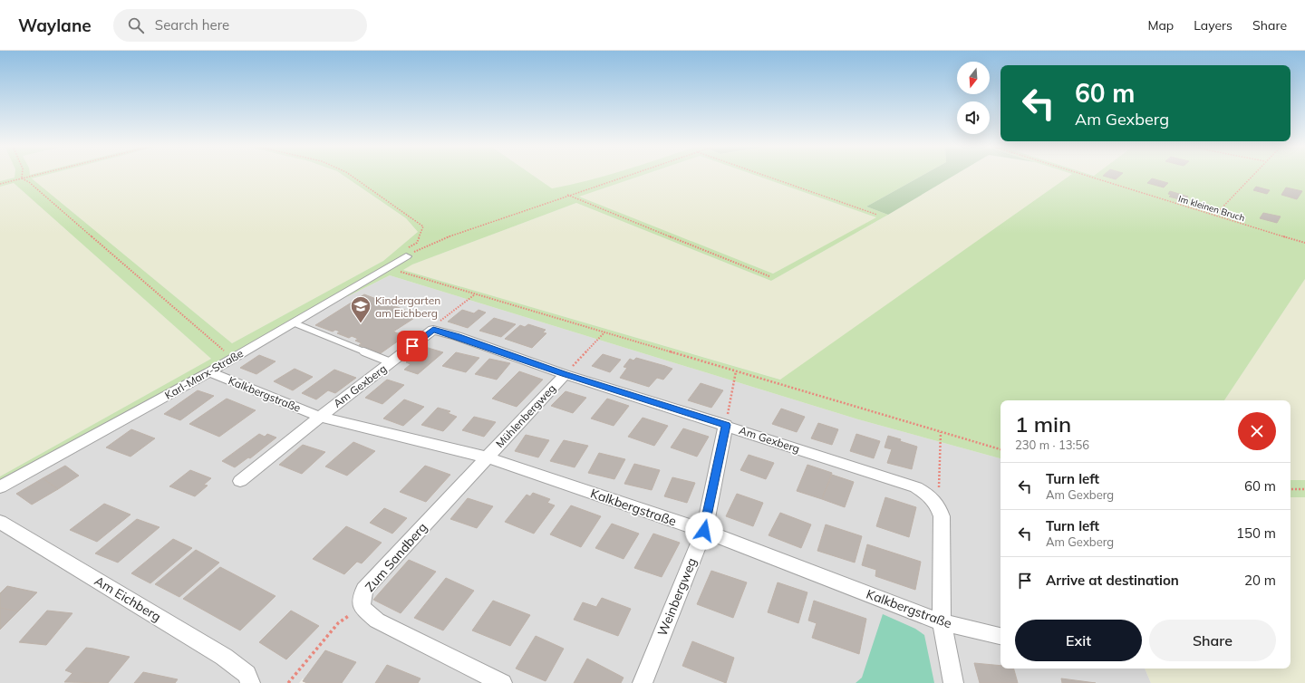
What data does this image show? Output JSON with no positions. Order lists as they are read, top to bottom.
{
  "streets": {
    "street": [
      "Karl-Marx-Straße",
      "Am Gexberg",
      "Kalkbergstraße",
      "Mühlenbergweg",
      "Zum Sandberg",
      "Weinbergweg",
      "Am Eichberg"
    ],
    "path": ["Im kleinen Bruch"]
  },
  "crossings": [
    ["Karl-Marx-Straße", "Kalkbergstraße"],
    ["Am Gexberg", "Kalkbergstraße"],
    ["Am Gexberg", "Mühlenbergweg"],
    ["Am Gexberg", "Weinbergweg"],
    ["Kalkbergstraße", "Mühlenbergweg"],
    ["Kalkbergstraße", "Zum Sandberg"],
    ["Kalkbergstraße", "Weinbergweg"],
    ["Mühlenbergweg", "Zum Sandberg"]
  ],
  "places": {
    "school or university": ["Kindergarten am Eichberg"]
  },
  "north": "bottom",
  "page": {
    "header": "Waylane",
    "search": "Search here",
    "nav": ["Map", "Layers", "Share"],
    "turn": ["60 m", "Am Gexberg"],
    "heading": ["1 min", "230 m · 13:56"],
    "list": [
      {
        "name": "Turn left",
        "note": "Am Gexberg",
        "value": "60 m"
      },
      {
        "name": "Turn left",
        "note": "Am Gexberg",
        "value": "150 m"
      },
      {
        "name": "Arrive at destination",
        "value": "20 m"
      }
    ],
    "buttons": ["Exit", "Share"]
  }
}
